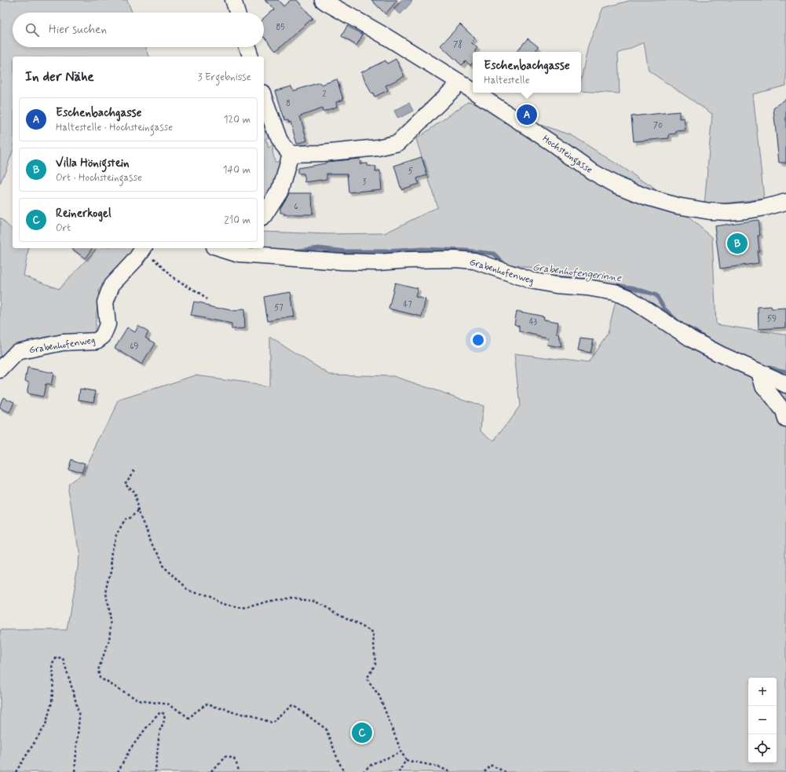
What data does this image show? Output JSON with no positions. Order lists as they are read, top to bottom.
{
  "streets": {
    "street": ["Hochsteingasse", "Grabenhofenweg"]
  },
  "water": ["Grabenhofengerinne"],
  "house_numbers": [
    "85",
    "78",
    "2",
    "8",
    "70",
    "5",
    "3",
    "6",
    "47",
    "57",
    "59",
    "43",
    "69"
  ],
  "page": {
    "search": "Hier suchen",
    "popup": ["Eschenbachgasse", "Haltestelle"],
    "heading": ["In der Nähe", "3 Ergebnisse"],
    "list": [
      {
        "mark": "A",
        "name": "Eschenbachgasse",
        "note": "Haltestelle · Hochsteingasse",
        "value": "120 m"
      },
      {
        "mark": "B",
        "name": "Villa Hönigstein",
        "note": "Ort · Hochsteingasse",
        "value": "140 m"
      },
      {
        "mark": "C",
        "name": "Reinerkogel",
        "note": "Ort",
        "value": "210 m"
      }
    ],
    "pins": ["A", "B", "C"],
    "map_buttons": ["+", "−"]
  }
}
